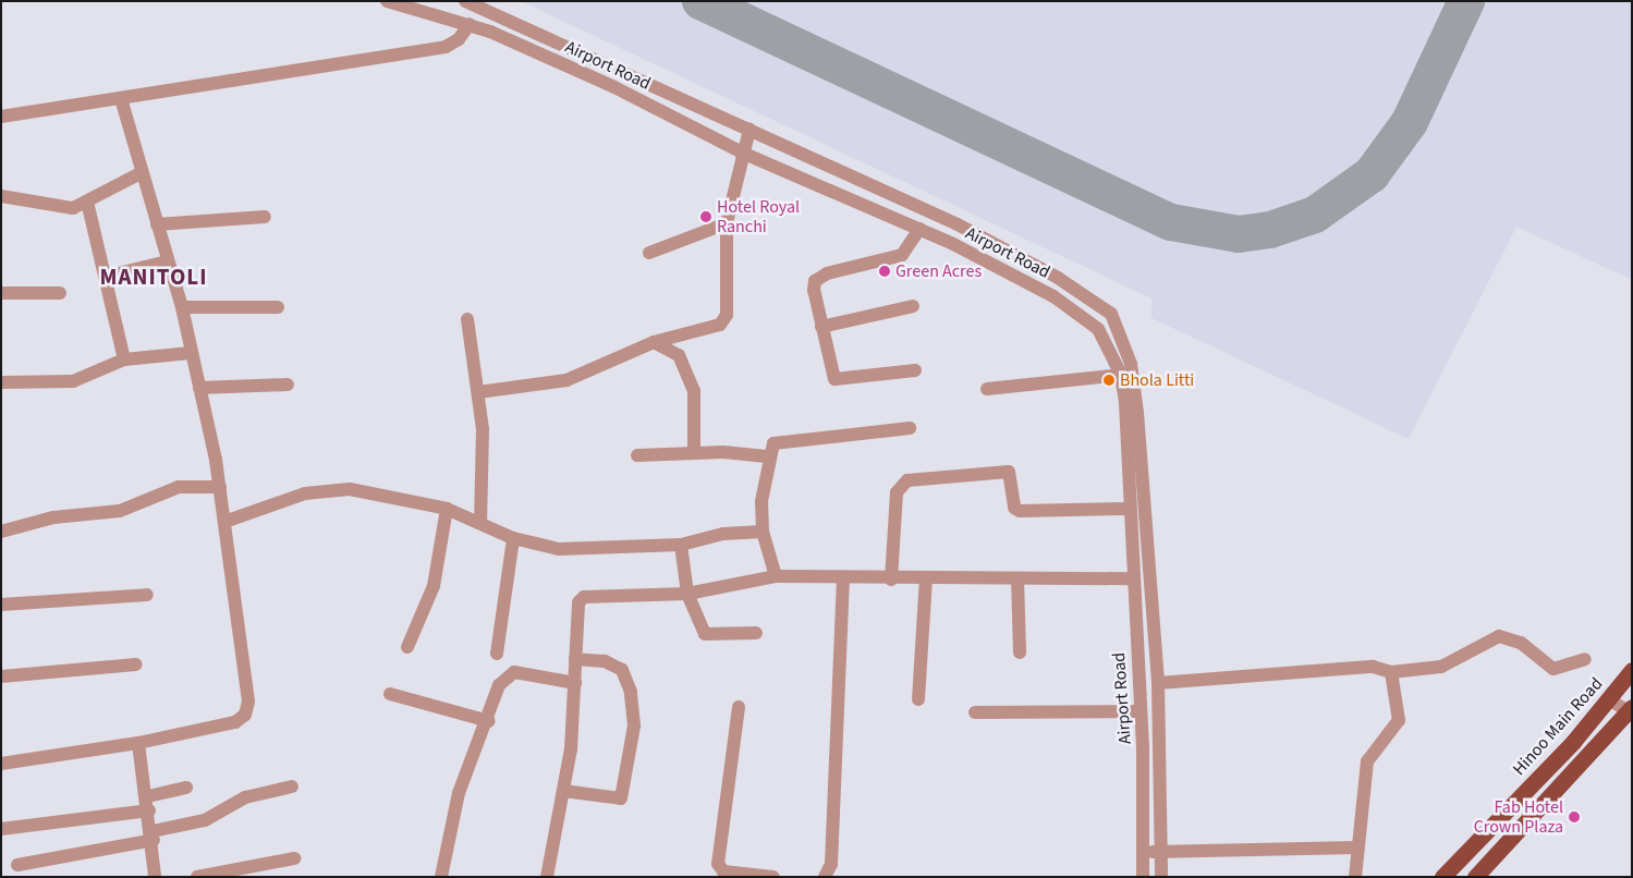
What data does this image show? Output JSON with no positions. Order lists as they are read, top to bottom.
{
  "streets": {
    "main road": ["Hinoo Main Road"],
    "street": ["Airport Road"]
  },
  "districts": ["MANITOLI"],
  "places": [
    "Hotel Royal Ranchi",
    "Green Acres",
    "Bhola Litti",
    "Fab Hotel Crown Plaza"
  ]
}
